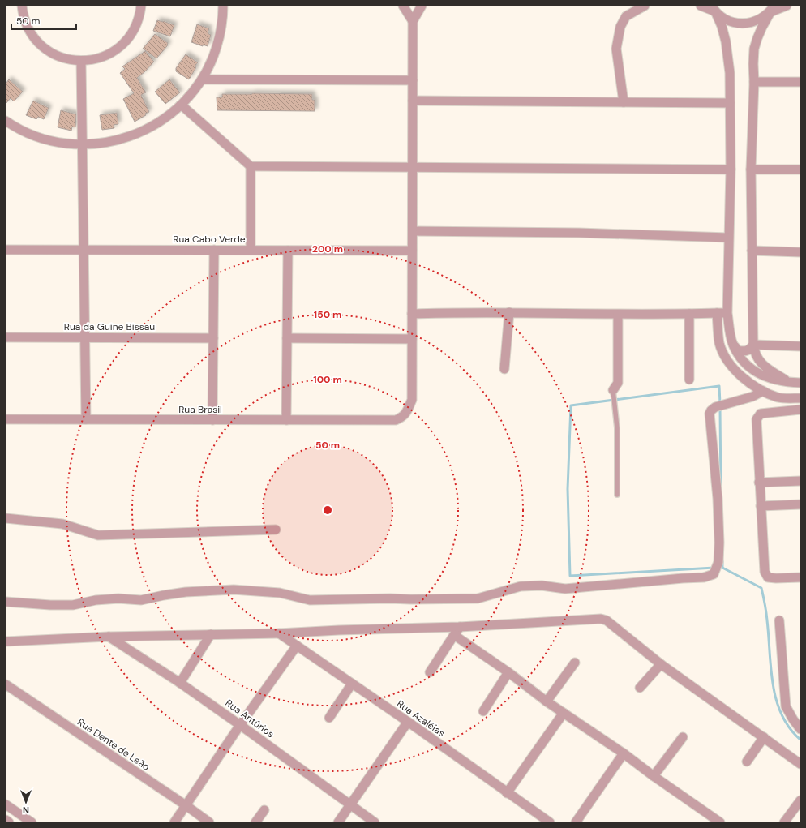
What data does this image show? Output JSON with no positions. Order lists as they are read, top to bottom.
{
  "streets": {
    "street": [
      "Rua Cabo Verde",
      "Rua da Guine Bissau",
      "Rua Brasil",
      "Rua Antúrios",
      "Rua Azaléias",
      "Rua Dente de Leão"
    ]
  },
  "scale_bar": "50 m",
  "north": "bottom",
  "rings": [
    "200 m",
    "150 m",
    "100 m",
    "50 m"
  ]
}
